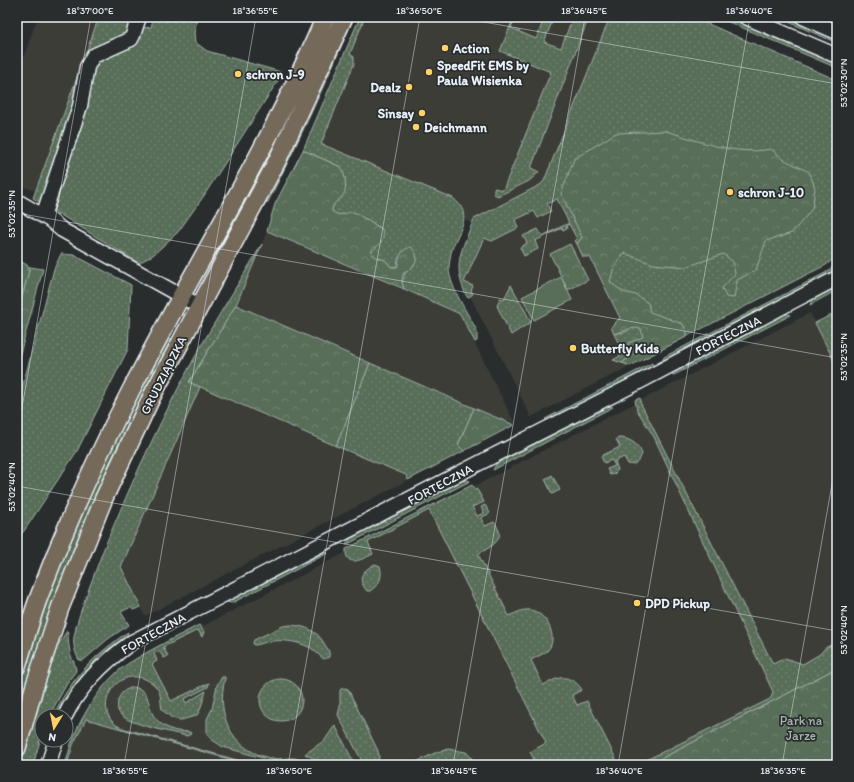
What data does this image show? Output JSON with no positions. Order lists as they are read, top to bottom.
{
  "streets": {
    "main road": ["GRUDZIĄDZKA"],
    "street": ["FORTECZNA"]
  },
  "parks": ["Park na Jarze"],
  "places": [
    "Action",
    "SpeedFit EMS by Paula Wisienka",
    "schron J-9",
    "Dealz",
    "Sinsay",
    "Deichmann",
    "schron J-10",
    "Butterfly Kids",
    "DPD Pickup"
  ],
  "north": "bottom",
  "coordinates": [
    "18°37'00\"E",
    "18°36'55\"E",
    "18°36'50\"E",
    "18°36'45\"E",
    "18°36'40\"E",
    "53°02'30\"N",
    "53°02'35\"N",
    "53°02'40\"N",
    "18°36'35\"E"
  ]
}
